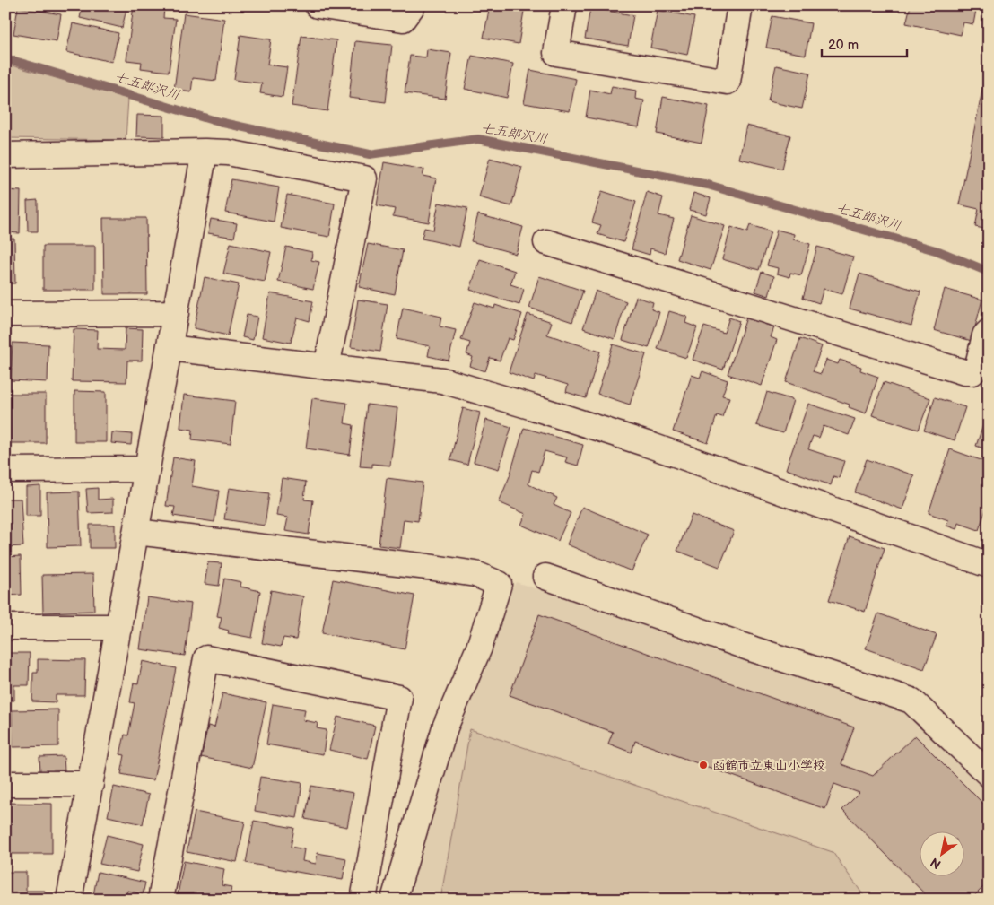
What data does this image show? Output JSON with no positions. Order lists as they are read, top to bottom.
{
  "water": ["七五郎沢川"],
  "places": ["函館市立東山小学校"],
  "scale_bar": "20 m",
  "north": "bottom left"
}
